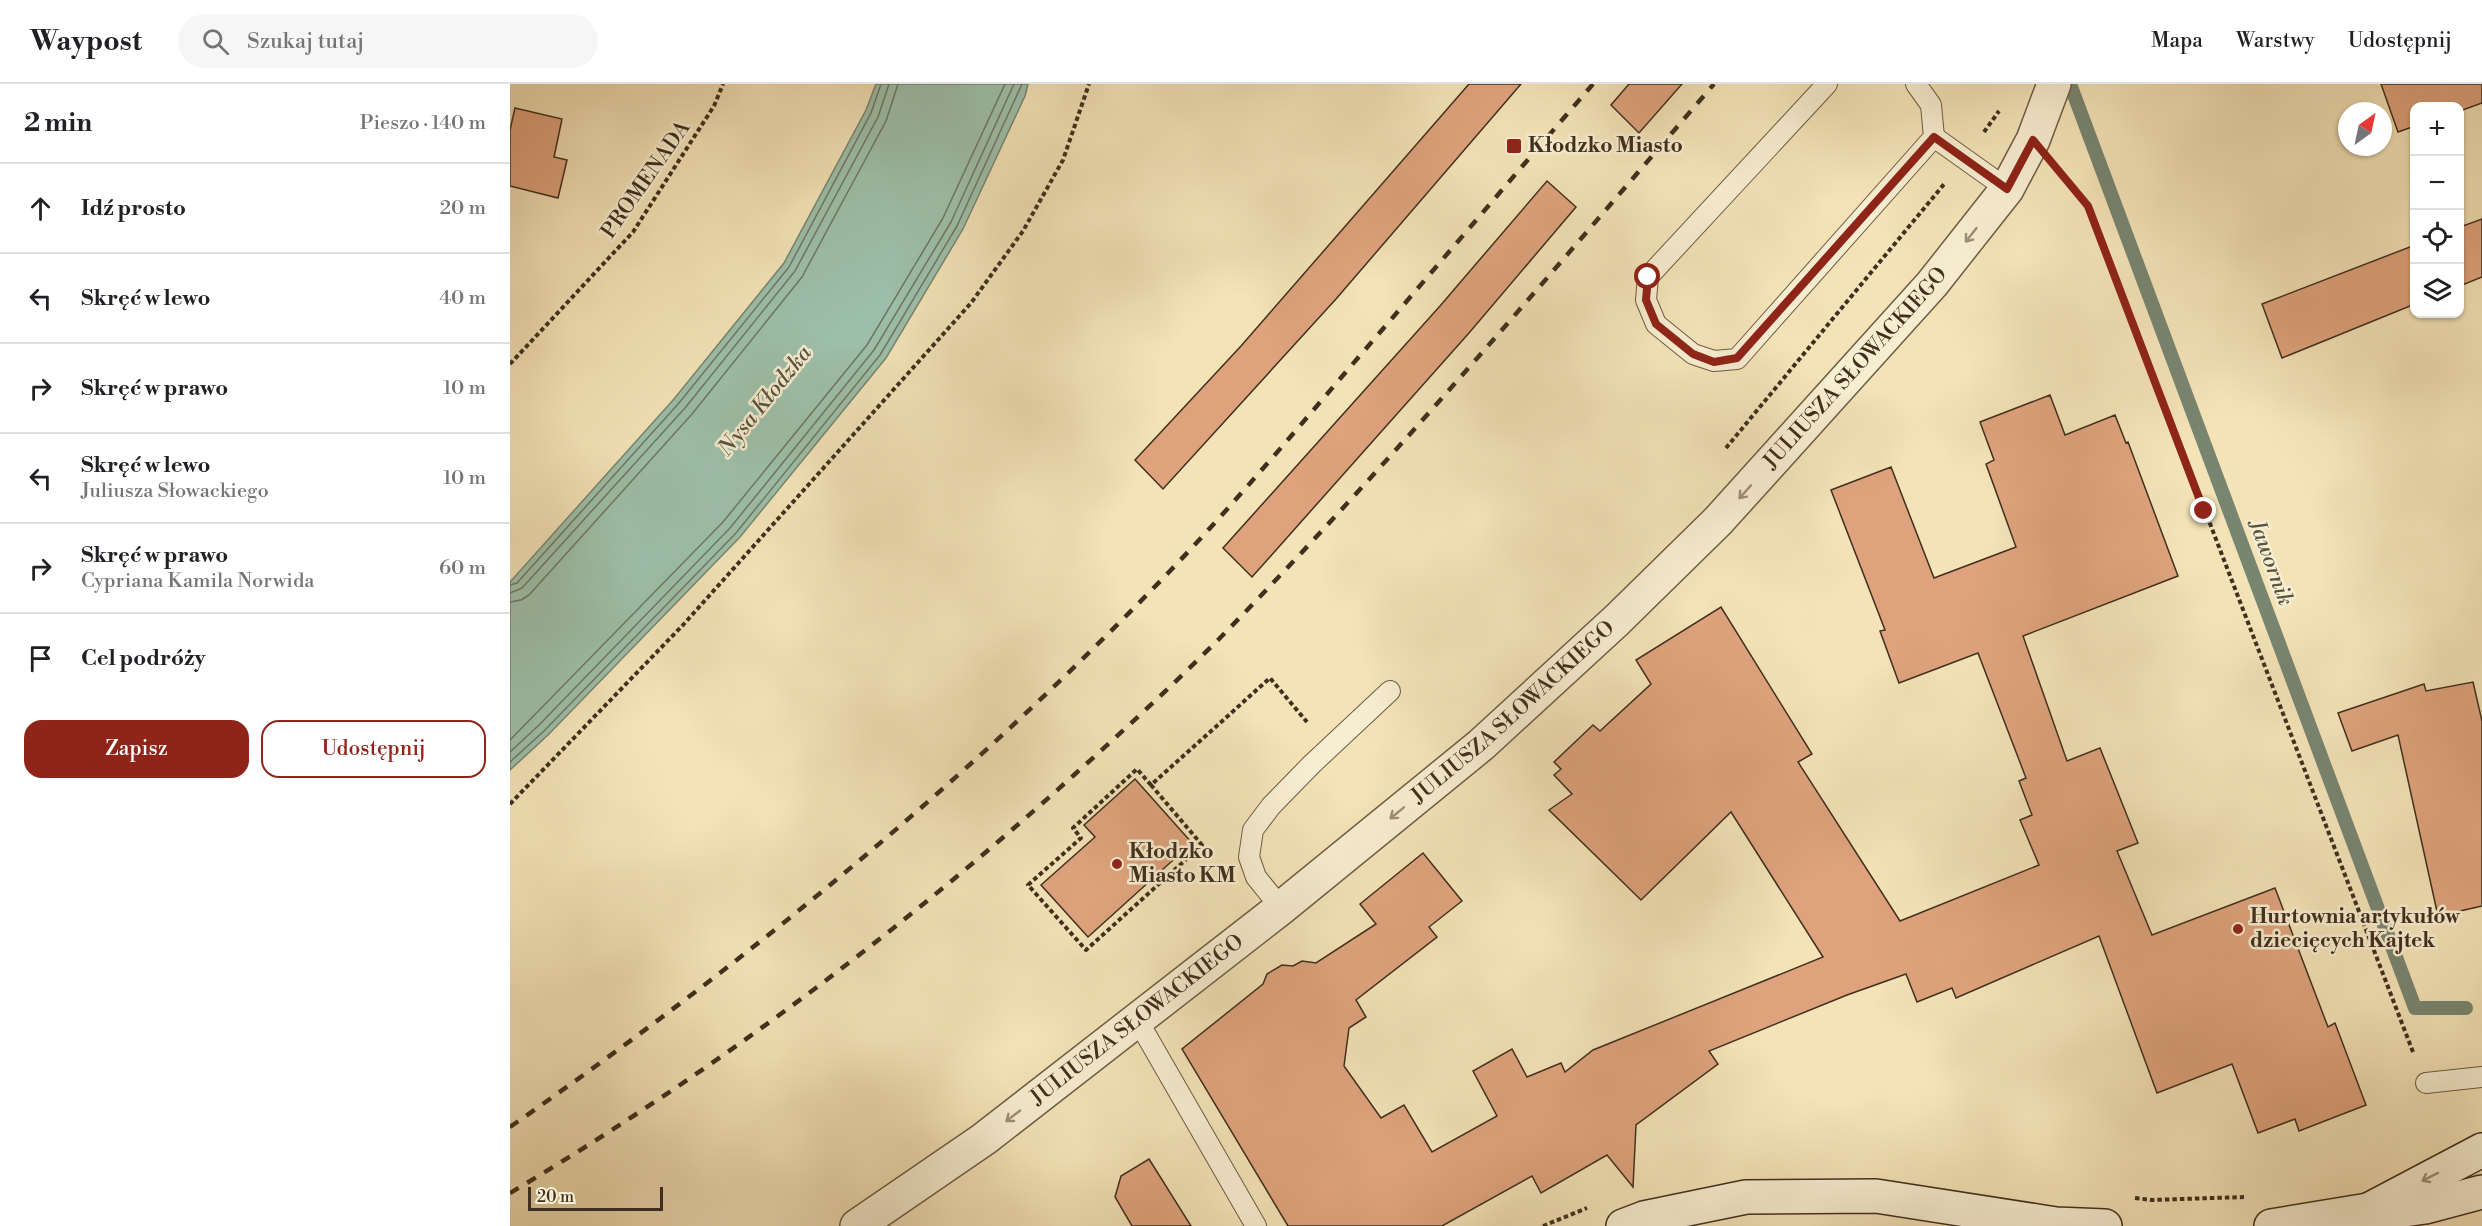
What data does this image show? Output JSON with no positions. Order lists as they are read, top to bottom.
{
  "streets": {
    "street": ["JULIUSZA SŁOWACKIEGO"],
    "path": ["PROMENADA"]
  },
  "one_way": ["JULIUSZA SŁOWACKIEGO"],
  "water": ["Nysa Kłodzka", "Jawornik"],
  "places": {
    "transit": ["Kłodzko Miasto"],
    "other": ["Kłodzko Miasto KM", "Hurtownia artykułów dziecięcych Kajtek"]
  },
  "scale_bar": "20 m",
  "north": "top right",
  "page": {
    "header": "Waypost",
    "search": "Szukaj tutaj",
    "nav": ["Mapa", "Warstwy", "Udostępnij"],
    "heading": ["2 min", "Pieszo · 140 m"],
    "map_buttons": ["+", "−"],
    "list": [
      ["Idź prosto", "20 m"],
      ["Skręć w lewo", "40 m"],
      ["Skręć w prawo", "10 m"],
      ["Skręć w lewo", "Juliusza Słowackiego", "10 m"],
      ["Skręć w prawo", "Cypriana Kamila Norwida", "60 m"],
      "Cel podróży"
    ],
    "buttons": ["Zapisz", "Udostępnij"],
    "scale": "20 m"
  }
}
